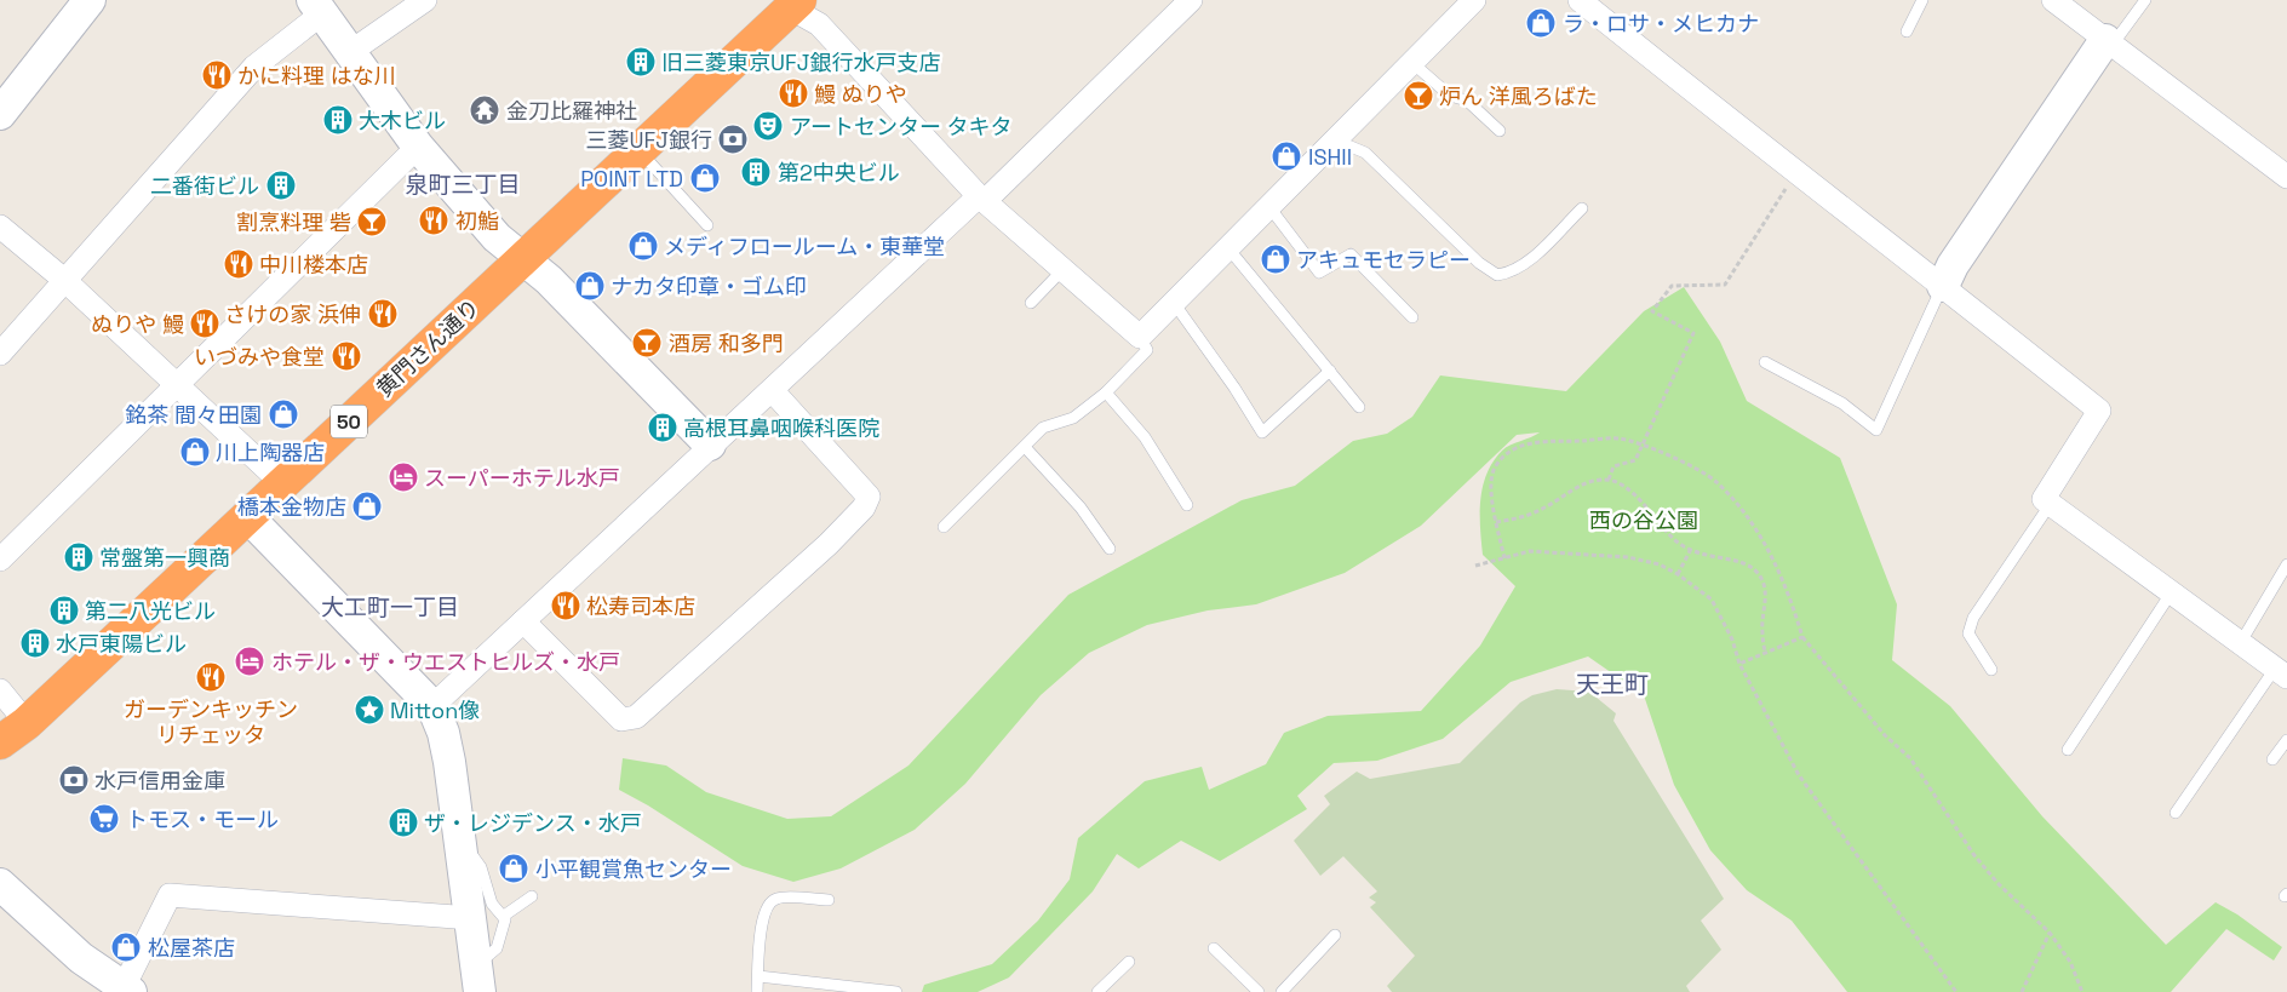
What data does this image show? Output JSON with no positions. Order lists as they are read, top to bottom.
{
  "streets": {
    "highway": ["黄門さん通り", "50"]
  },
  "districts": ["泉町三丁目", "大工町一丁目", "天王町"],
  "parks": ["西の谷公園"],
  "places": {
    "shop": [
      "ラ・ロサ・メヒカナ",
      "ISHII",
      "POINT LTD",
      "メディフロールーム・東華堂",
      "アキュモセラピー",
      "ナカタ印章・ゴム印",
      "銘茶 間々田園",
      "川上陶器店",
      "橋本金物店",
      "小平観賞魚センター",
      "松屋茶店"
    ],
    "building": [
      "旧三菱東京UFJ銀行水戸支店",
      "大木ビル",
      "第2中央ビル",
      "二番街ビル",
      "高根耳鼻咽喉科医院",
      "常盤第一興商",
      "第二八光ビル",
      "水戸東陽ビル",
      "ザ・レジデンス・水戸"
    ],
    "restaurant": [
      "かに料理 はな川",
      "鰻 ぬりや",
      "初鮨",
      "中川楼本店",
      "さけの家 浜伸",
      "ぬりや 鰻",
      "いづみや食堂",
      "松寿司本店",
      "ガーデンキッチン リチェッタ"
    ],
    "bar": ["炉ん 洋風ろばた", "割烹料理 砦", "酒房 和多門"],
    "temple": ["金刀比羅神社"],
    "theatre": ["アートセンター タキタ"],
    "bank": ["三菱UFJ銀行", "水戸信用金庫"],
    "hotel": ["スーパーホテル水戸", "ホテル・ザ・ウエストヒルズ・水戸"],
    "place": ["Mitton像"],
    "supermarket": ["トモス・モール"]
  }
}
